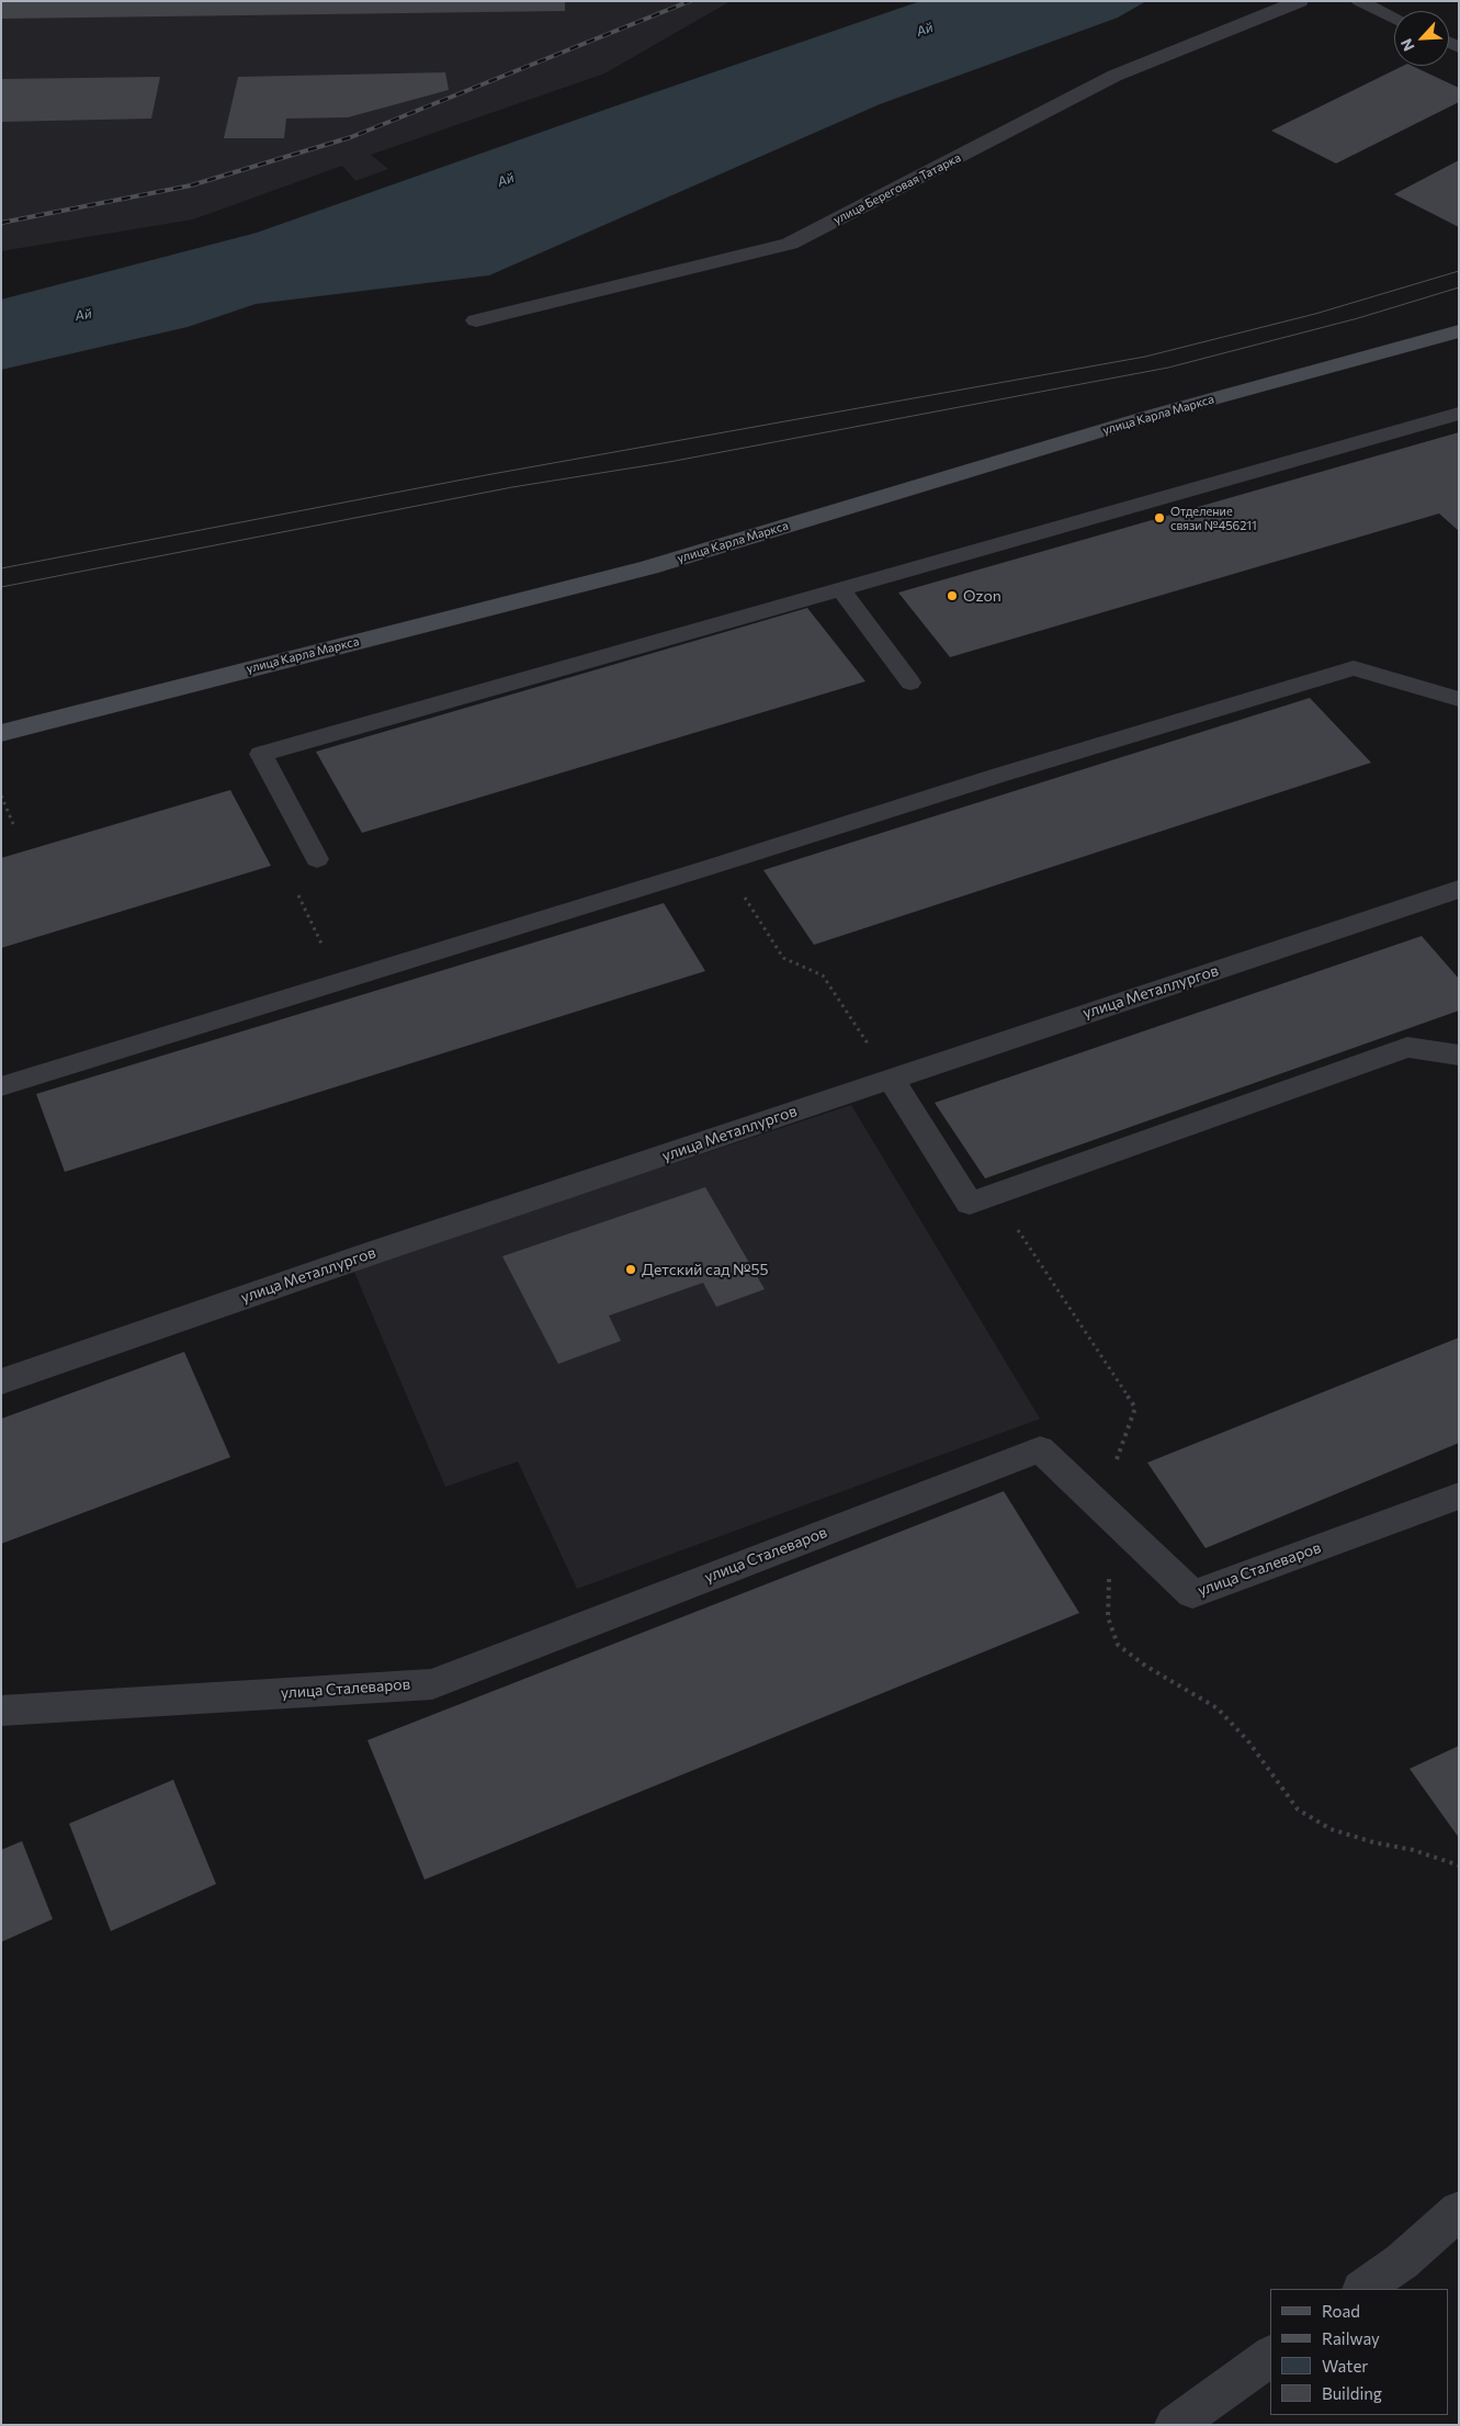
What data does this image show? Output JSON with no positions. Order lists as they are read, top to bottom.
{
  "streets": {
    "main road": ["улица Карла Маркса"],
    "street": ["улица Береговая Татарка", "улица Металлургов", "улица Сталеваров"]
  },
  "water": ["Ай"],
  "places": ["Отделение связи №456211", "Ozon", "Детский сад №55"],
  "legend": [
    "Road",
    "Railway",
    "Water",
    "Building"
  ],
  "north": "bottom left"
}
